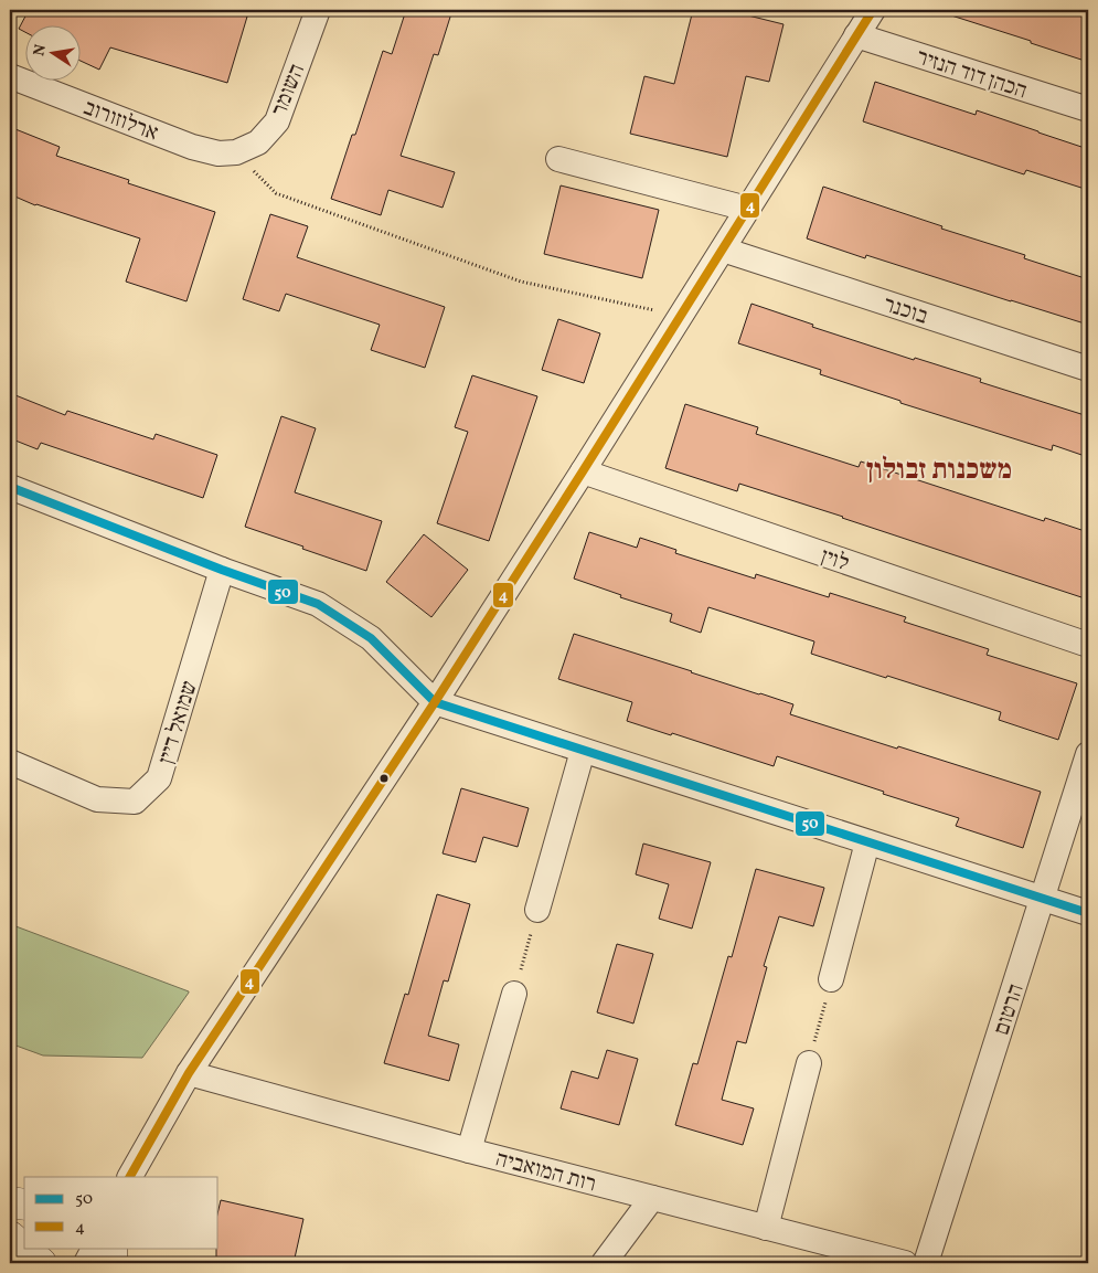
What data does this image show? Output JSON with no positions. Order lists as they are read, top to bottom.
{
  "streets": {
    "street": [
      "הכהן דוד הנזיר",
      "השומר",
      "ארלוזורוב",
      "בוכנר",
      "לוין",
      "שמואל דיין",
      "הרטום",
      "רות המואביה"
    ]
  },
  "crossings": [
    ["השומר", "ארלוזורוב"]
  ],
  "districts": ["משכנות זבולון"],
  "lines": ["transit line 4", "transit line 50"],
  "legend": ["50", "4"],
  "north": "left"
}
